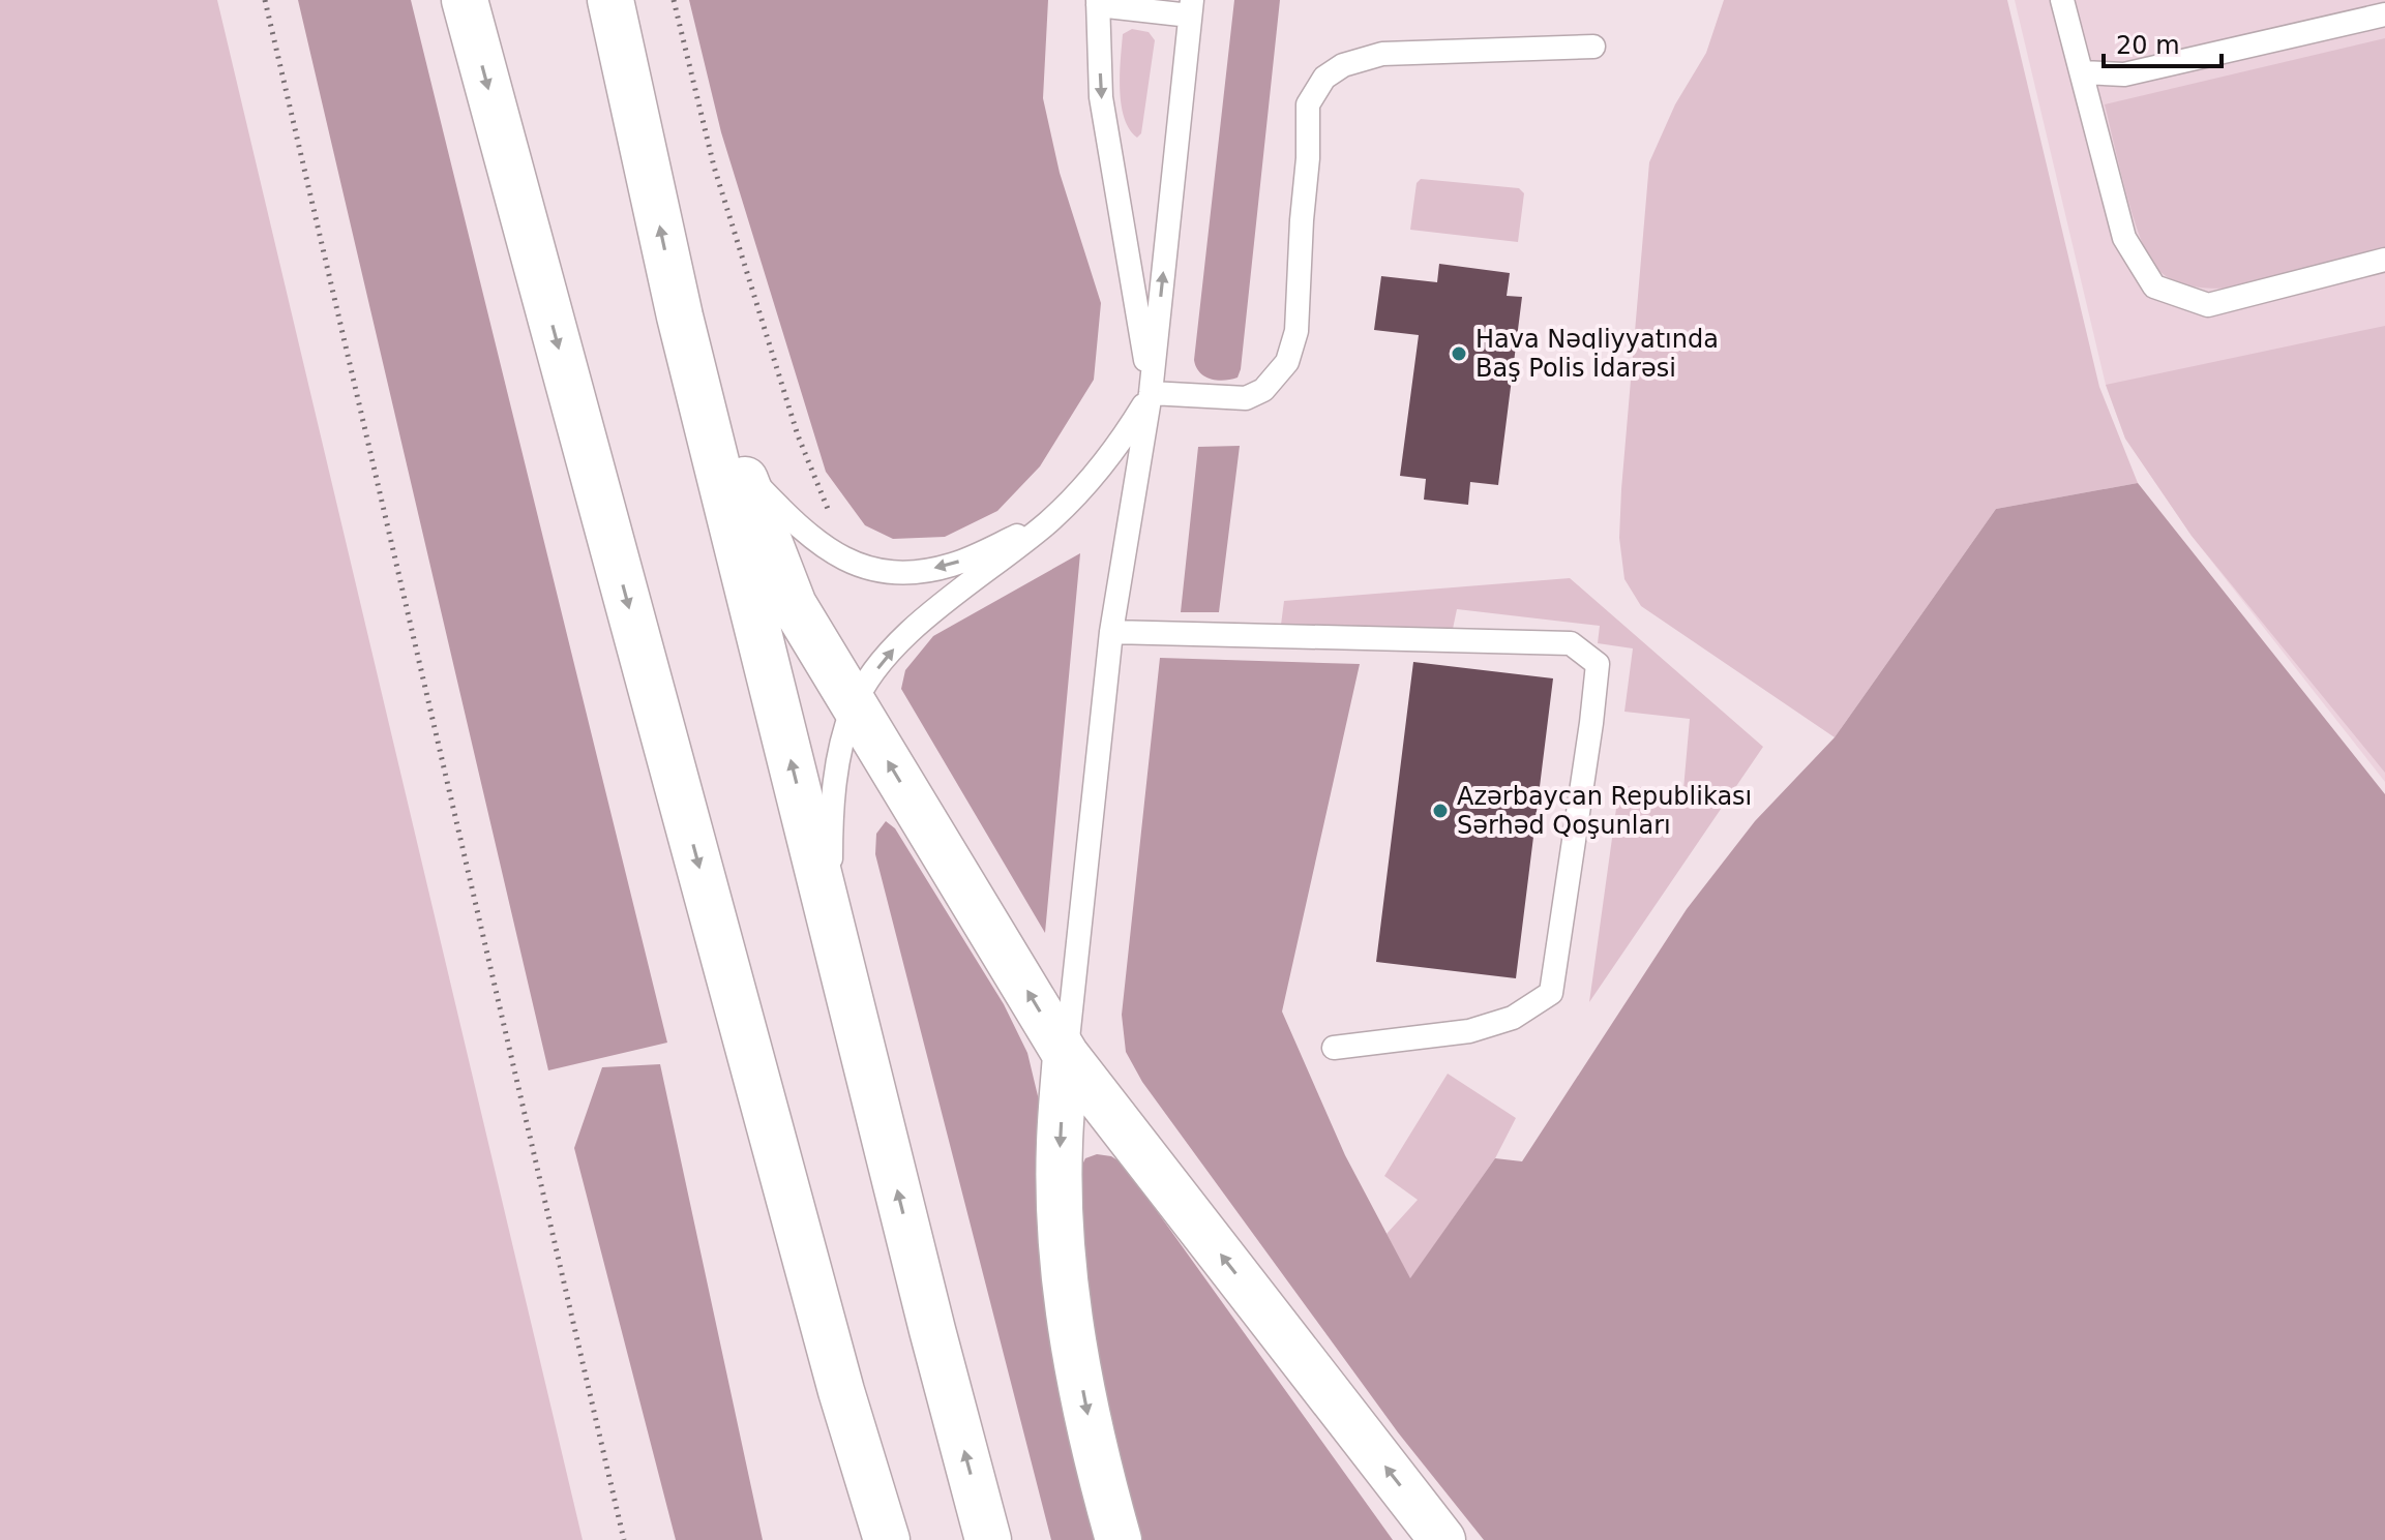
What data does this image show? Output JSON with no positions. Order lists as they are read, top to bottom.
{
  "places": ["Hava Nəqliyyatında Baş Polis İdarəsi", "Azərbaycan Republikası Sərhəd Qoşunları"],
  "scale_bar": "20 m"
}
